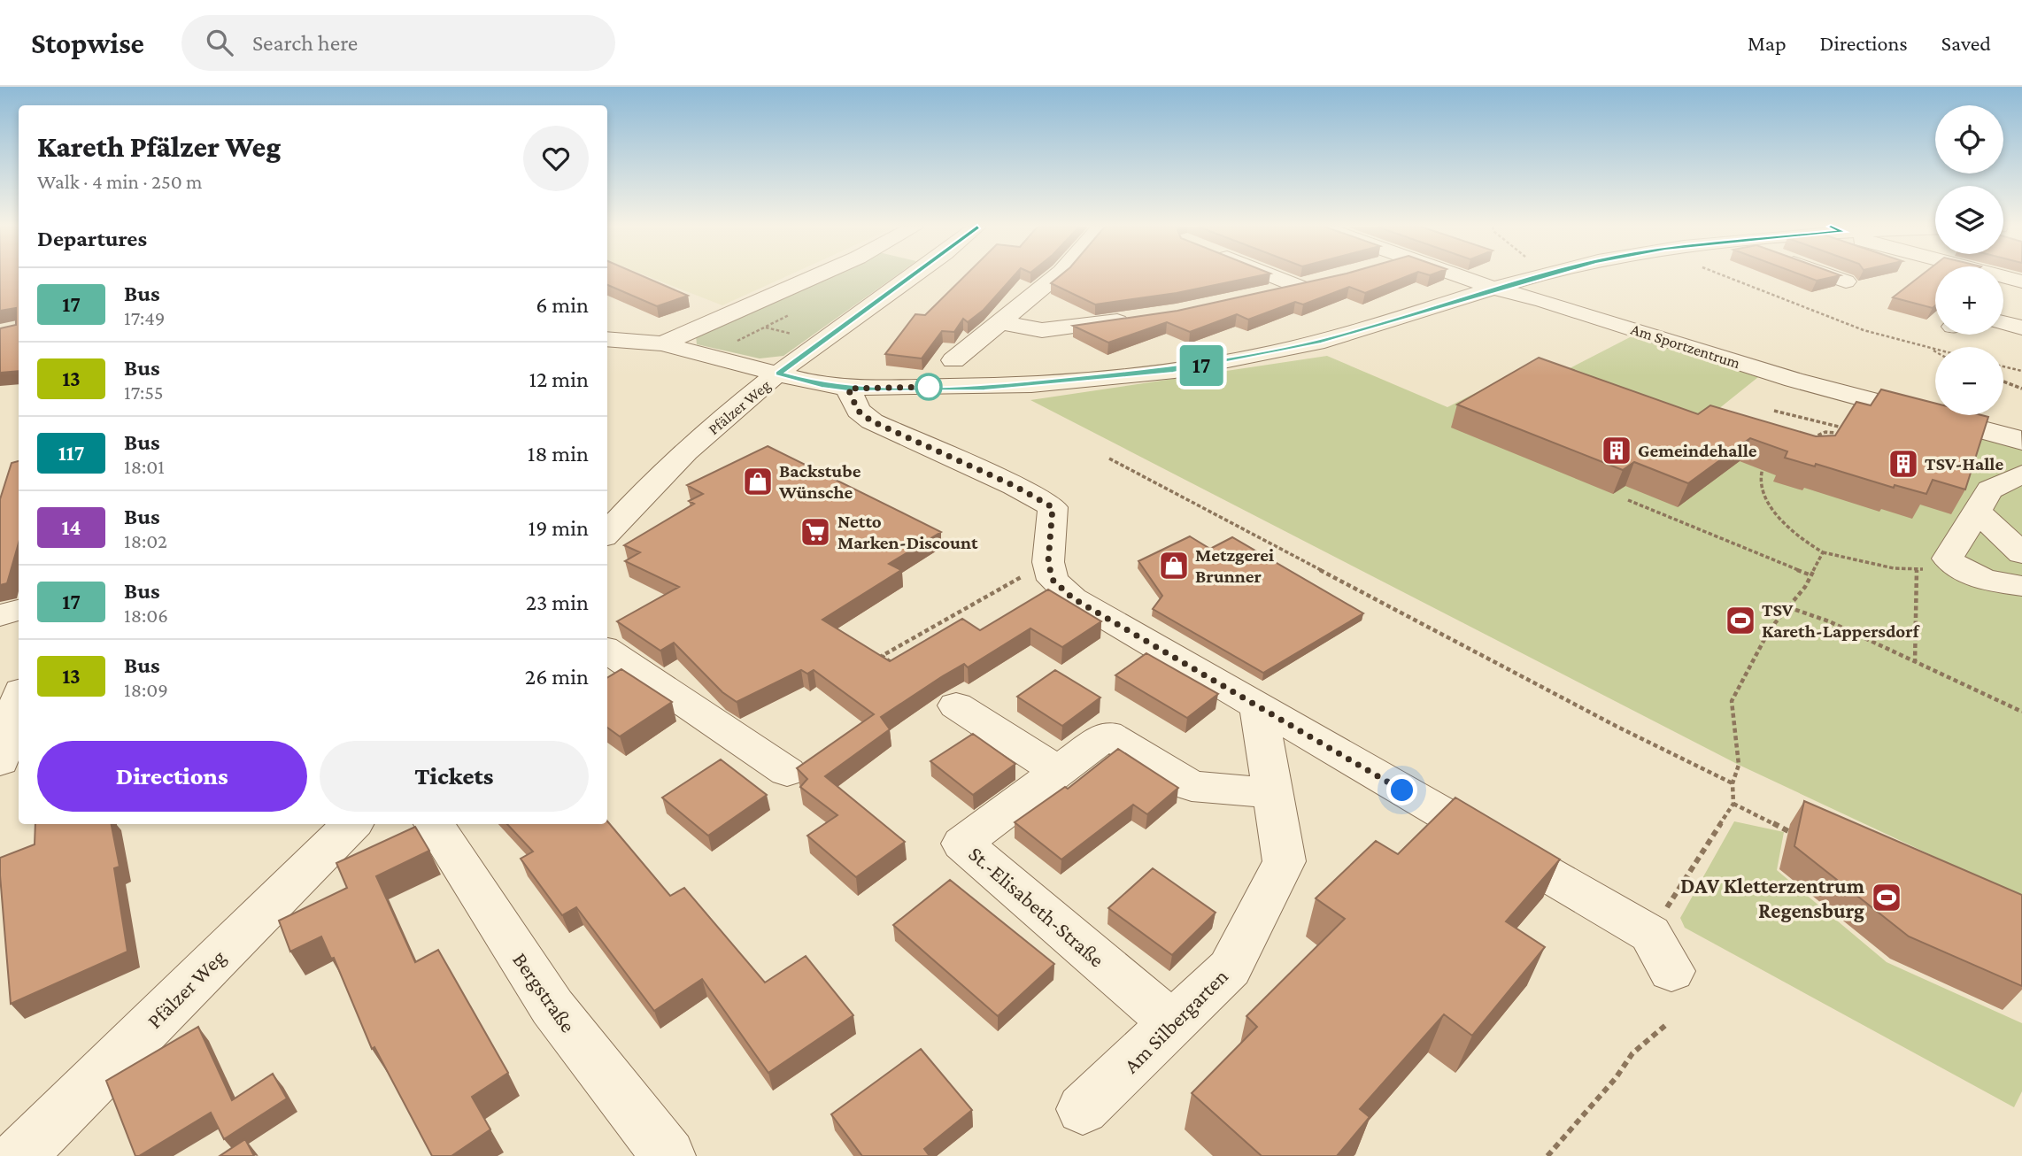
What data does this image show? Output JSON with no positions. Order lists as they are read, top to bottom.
{
  "streets": {
    "street": [
      "Am Sportzentrum",
      "Pfälzer Weg",
      "St.-Elisabeth-Straße",
      "Bergstraße",
      "Am Silbergarten"
    ]
  },
  "crossings": [
    ["St.-Elisabeth-Straße", "Am Silbergarten"]
  ],
  "places": {
    "building": ["Gemeindehalle", "TSV-Halle"],
    "shop": ["Backstube Wünsche", "Metzgerei Brunner"],
    "supermarket": ["Netto Marken-Discount"],
    "sports": ["TSV Kareth-Lappersdorf", "DAV Kletterzentrum Regensburg"]
  },
  "lines": ["bus line 17"],
  "page": {
    "header": "Stopwise",
    "search": "Search here",
    "nav": ["Map", "Directions", "Saved"],
    "on_map": "17",
    "map_buttons": ["+", "−"],
    "heading": [
      ["Kareth Pfälzer Weg", "Walk · 4 min · 250 m"],
      "Departures"
    ],
    "list": [
      {
        "mark": "17",
        "name": "Bus",
        "note": "17:49",
        "value": "6 min"
      },
      {
        "mark": "13",
        "name": "Bus",
        "note": "17:55",
        "value": "12 min"
      },
      {
        "mark": "117",
        "name": "Bus",
        "note": "18:01",
        "value": "18 min"
      },
      {
        "mark": "14",
        "name": "Bus",
        "note": "18:02",
        "value": "19 min"
      },
      {
        "mark": "17",
        "name": "Bus",
        "note": "18:06",
        "value": "23 min"
      },
      {
        "mark": "13",
        "name": "Bus",
        "note": "18:09",
        "value": "26 min"
      }
    ],
    "buttons": ["Directions", "Tickets"]
  }
}
